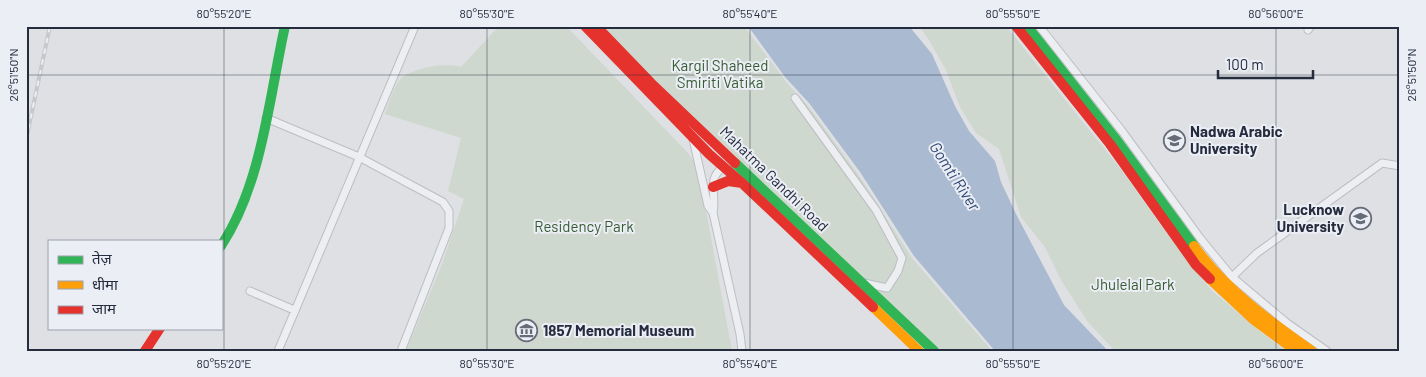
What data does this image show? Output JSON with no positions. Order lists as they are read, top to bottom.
{
  "streets": {
    "street": ["Mahatma Gandhi Road"]
  },
  "water": ["Gomti River"],
  "parks": ["Kargil Shaheed Smiriti Vatika", "Residency Park", "Jhulelal Park"],
  "places": {
    "school or university": ["Nadwa Arabic University", "Lucknow University"],
    "museum": ["1857 Memorial Museum"]
  },
  "legend": ["तेज़", "धीमा", "जाम"],
  "scale_bar": "100 m",
  "coordinates": [
    "80°55'20\"E",
    "80°55'30\"E",
    "80°55'40\"E",
    "80°55'50\"E",
    "80°56'00\"E",
    "26°51'50\"N"
  ]
}
